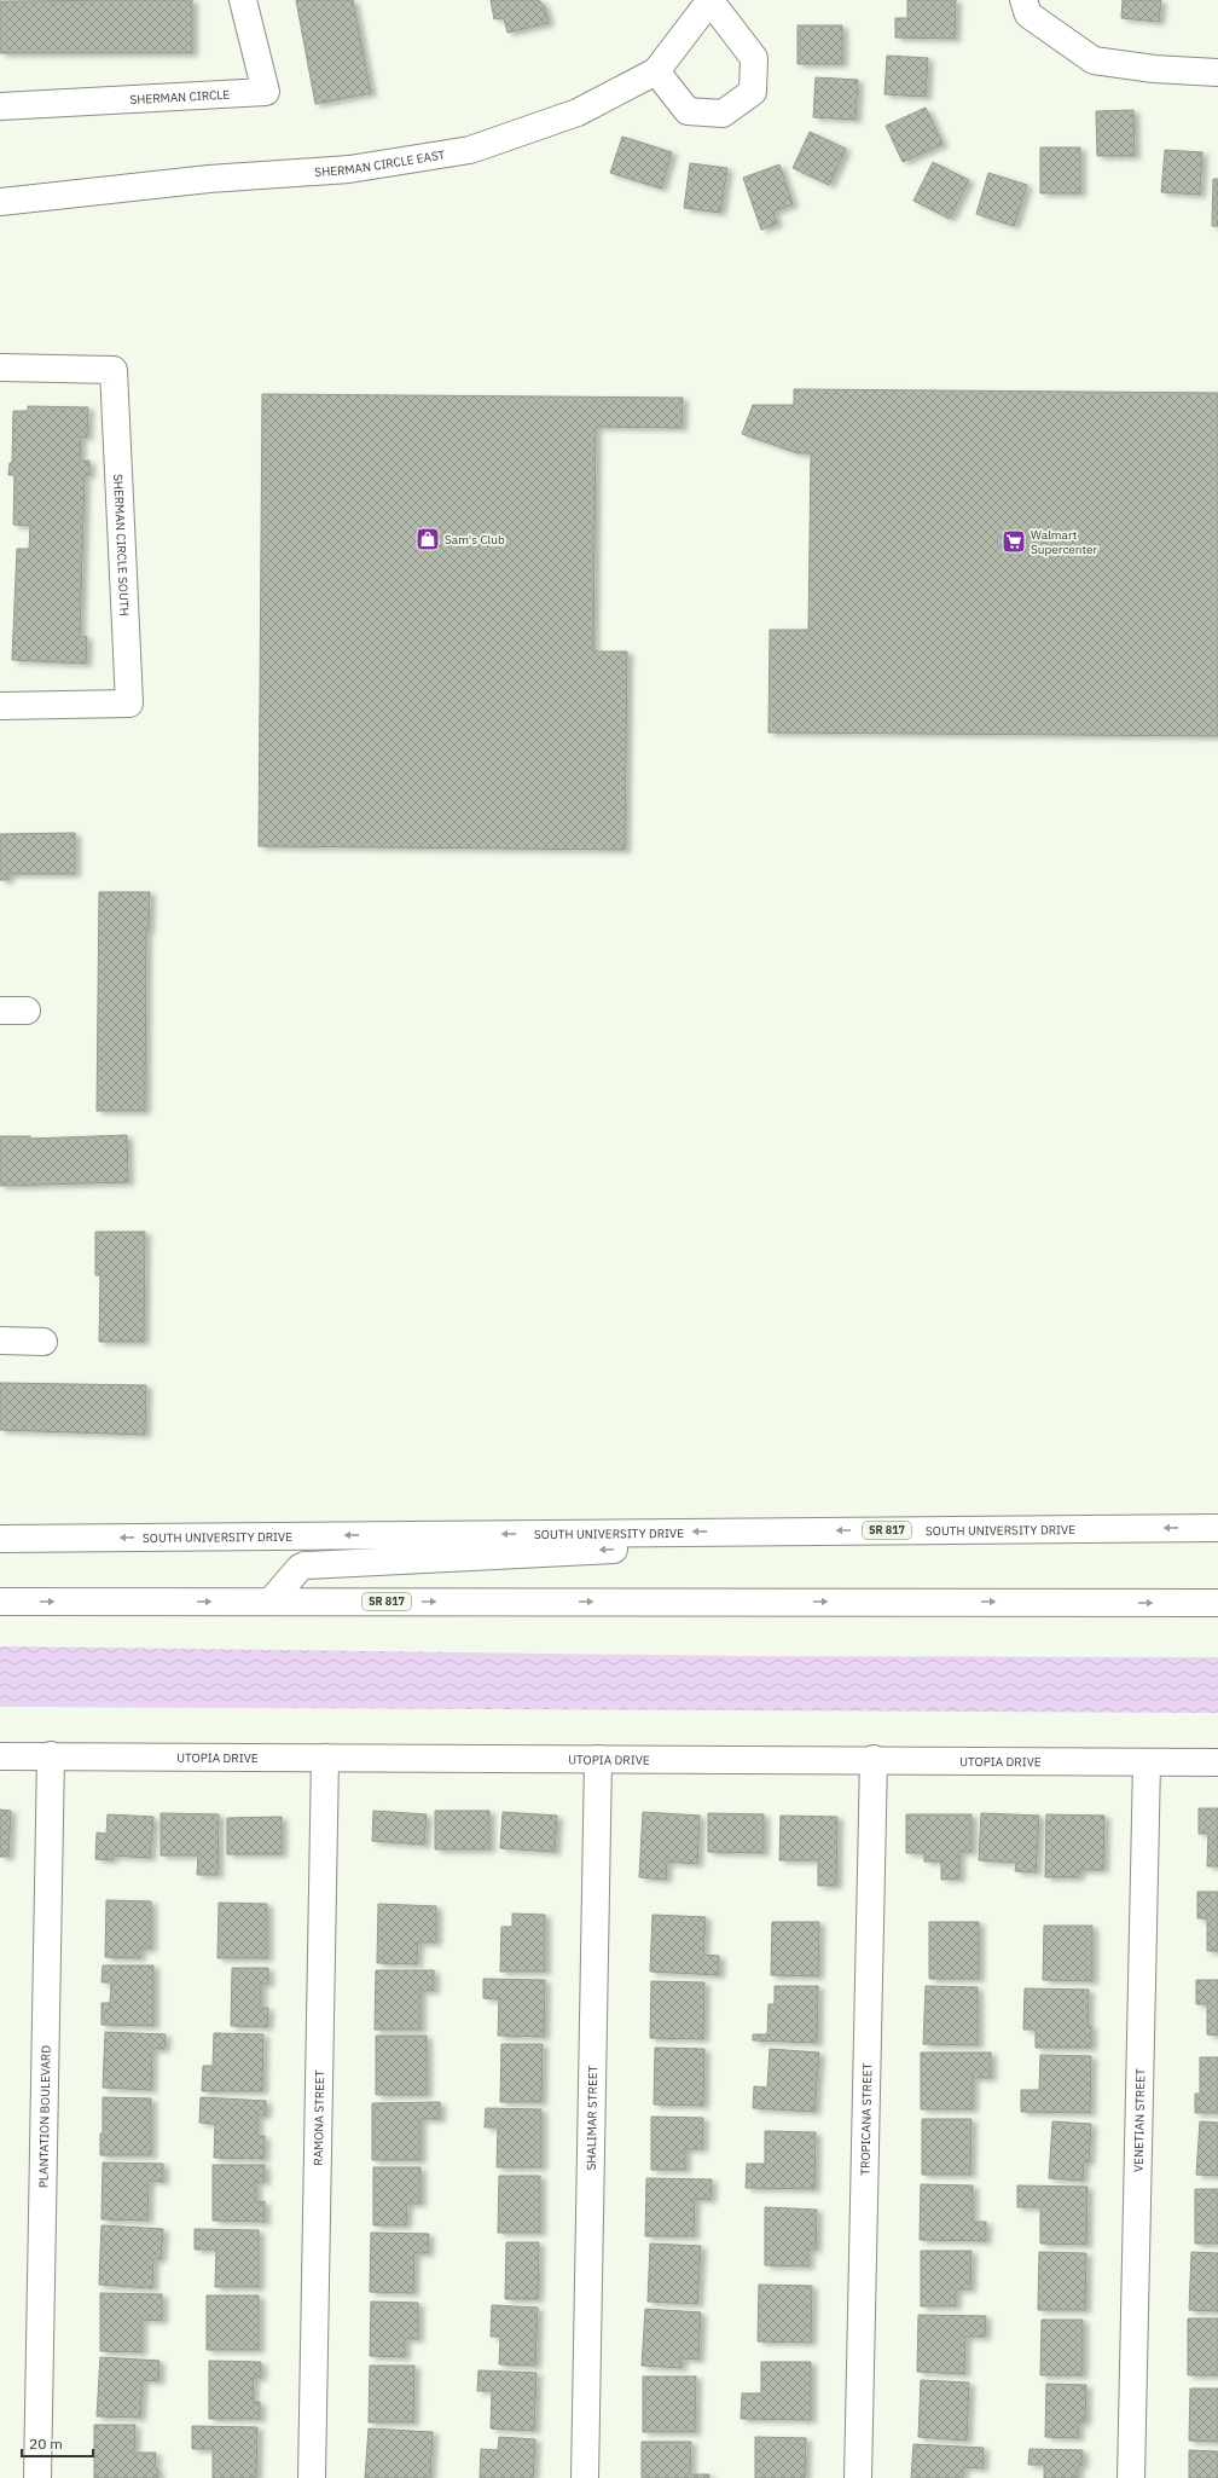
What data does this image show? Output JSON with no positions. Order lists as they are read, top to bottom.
{
  "streets": {
    "street": [
      "SHERMAN CIRCLE",
      "SHERMAN CIRCLE EAST",
      "SHERMAN CIRCLE SOUTH",
      "SOUTH UNIVERSITY DRIVE",
      "SR 817",
      "UTOPIA DRIVE",
      "PLANTATION BOULEVARD",
      "RAMONA STREET",
      "SHALIMAR STREET",
      "TROPICANA STREET",
      "VENETIAN STREET"
    ]
  },
  "crossings": [
    ["UTOPIA DRIVE", "PLANTATION BOULEVARD"],
    ["UTOPIA DRIVE", "RAMONA STREET"],
    ["UTOPIA DRIVE", "SHALIMAR STREET"],
    ["UTOPIA DRIVE", "TROPICANA STREET"],
    ["UTOPIA DRIVE", "VENETIAN STREET"]
  ],
  "places": {
    "shop": ["Sam's Club"],
    "supermarket": ["Walmart Supercenter"]
  },
  "scale_bar": "20 m"
}
